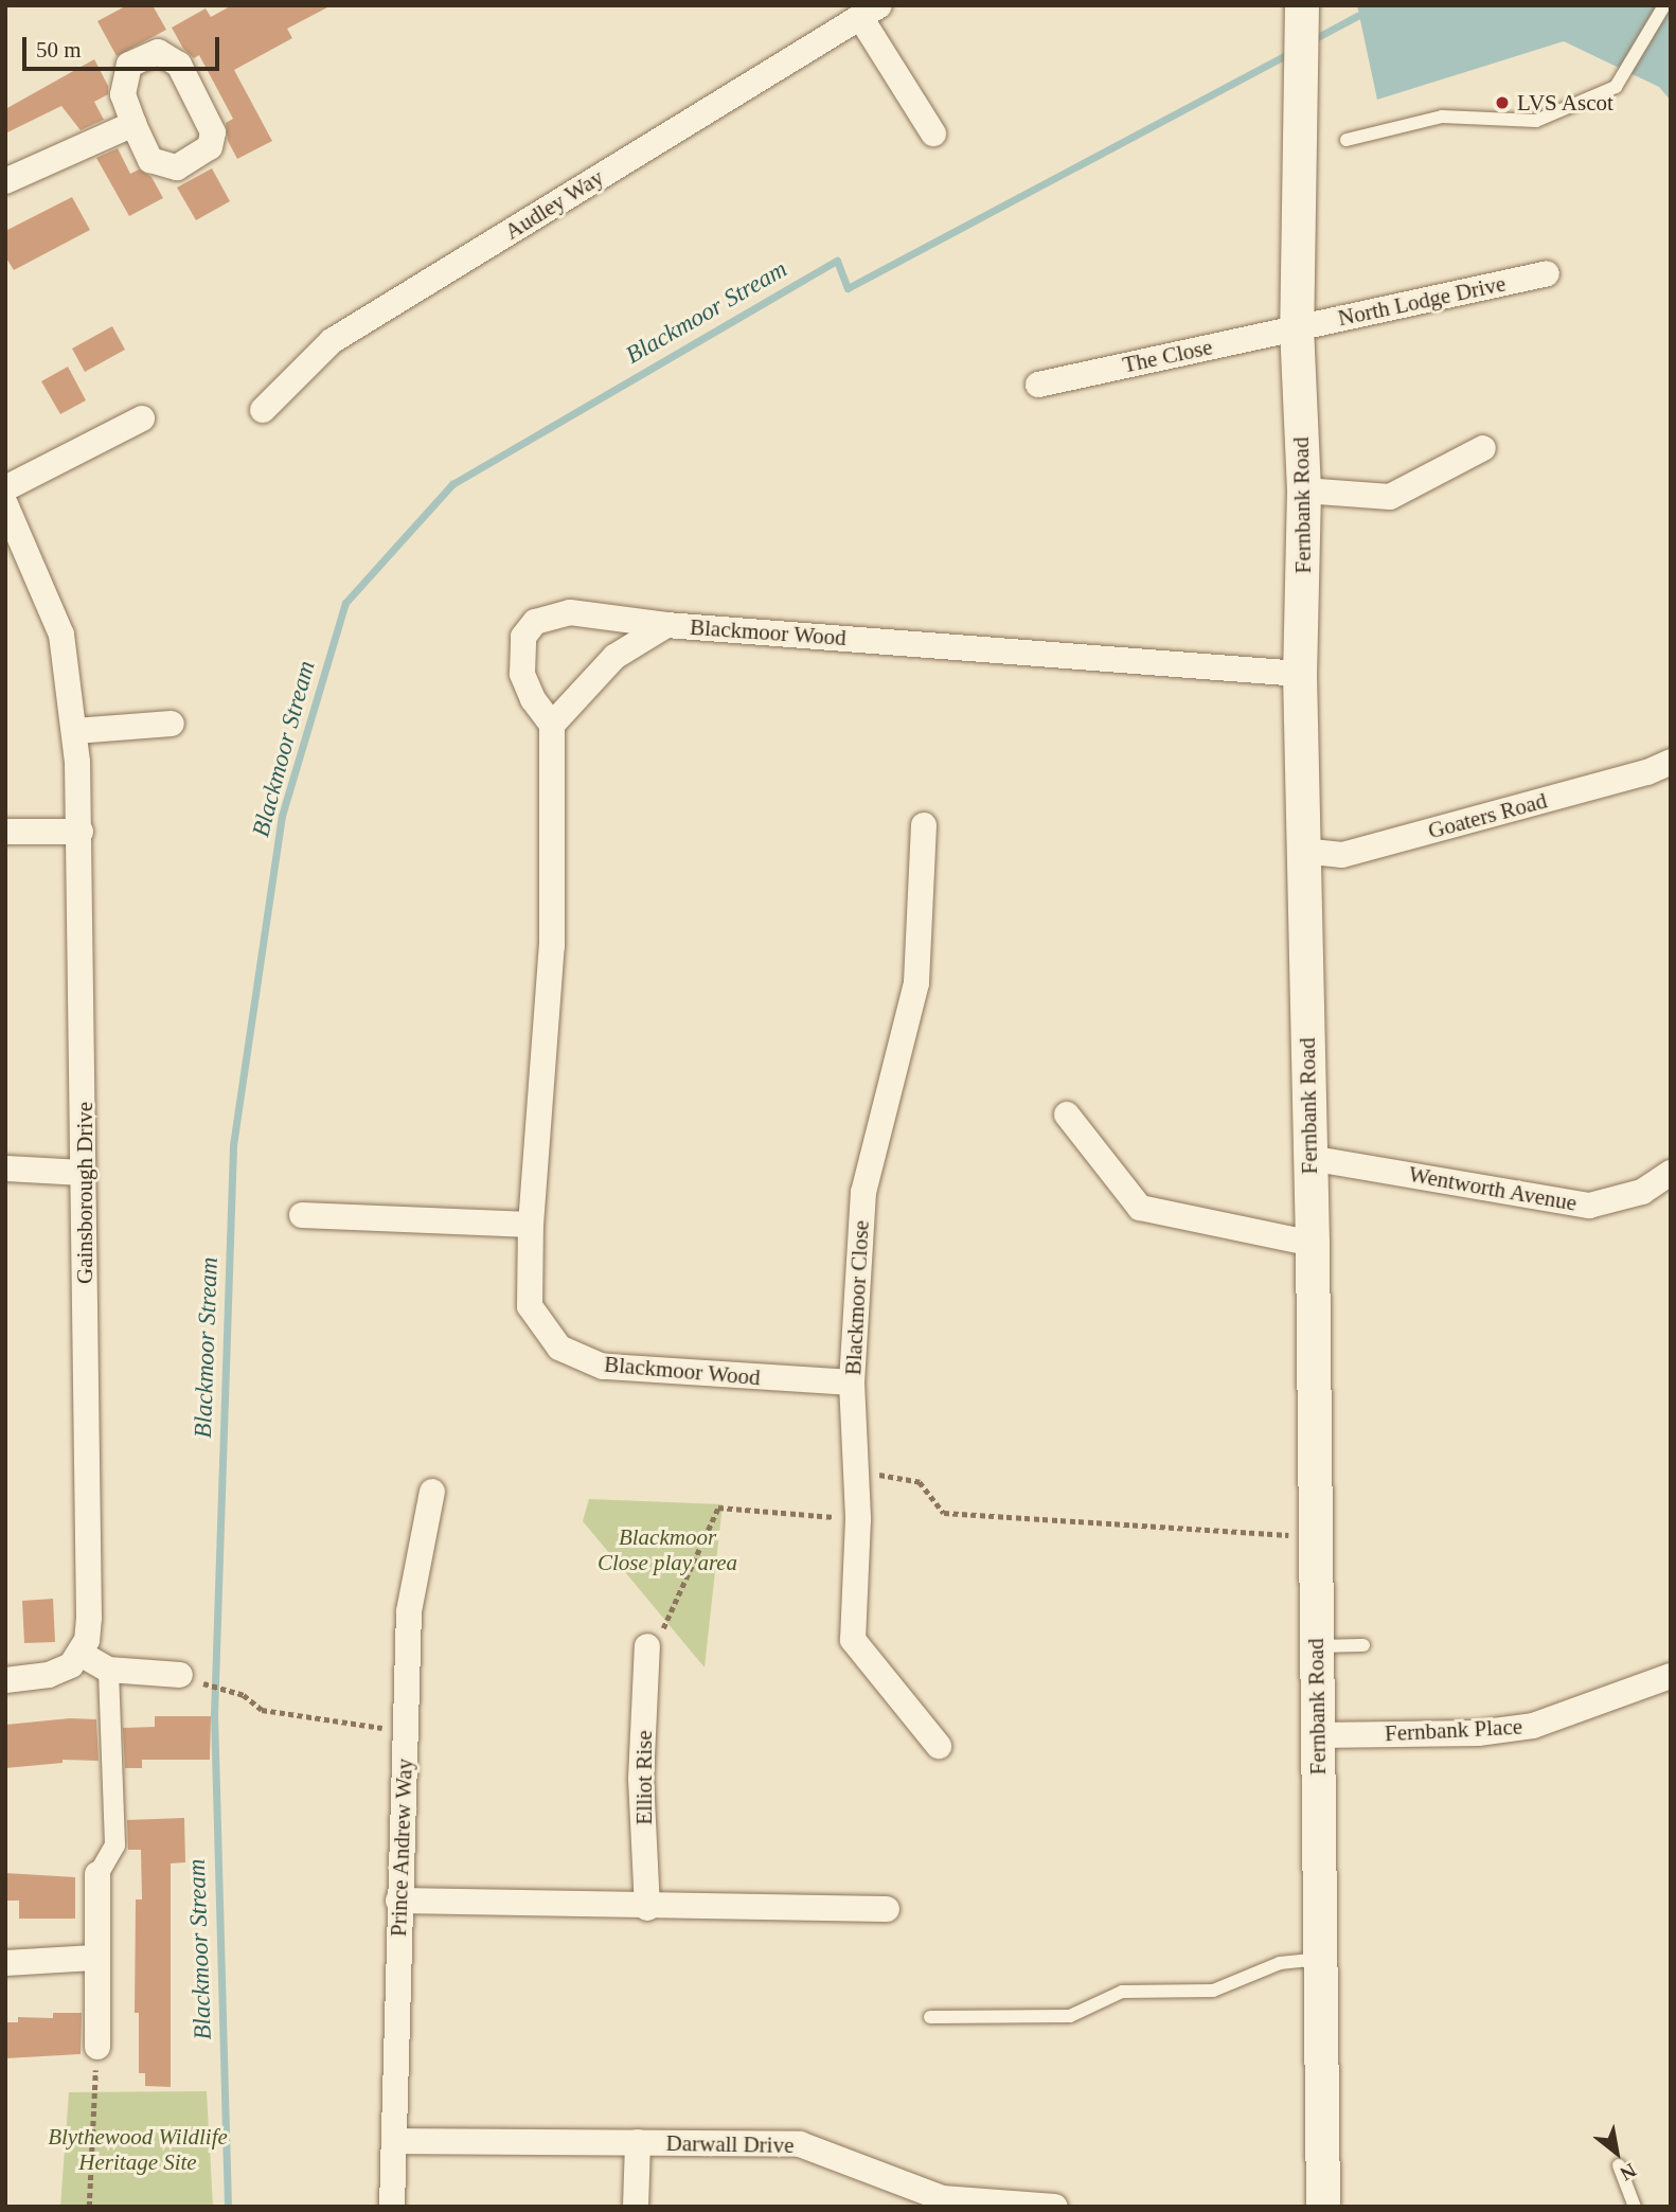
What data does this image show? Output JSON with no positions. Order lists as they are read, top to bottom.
{
  "streets": {
    "street": [
      "Audley Way",
      "North Lodge Drive",
      "The Close",
      "Fernbank Road",
      "Blackmoor Wood",
      "Goaters Road",
      "Wentworth Avenue",
      "Gainsborough Drive",
      "Blackmoor Close",
      "Fernbank Place",
      "Elliot Rise",
      "Prince Andrew Way",
      "Darwall Drive"
    ]
  },
  "crossings": [
    ["North Lodge Drive", "The Close"],
    ["North Lodge Drive", "Fernbank Road"],
    ["The Close", "Fernbank Road"],
    ["Fernbank Road", "Blackmoor Wood"],
    ["Fernbank Road", "Goaters Road"],
    ["Fernbank Road", "Wentworth Avenue"],
    ["Fernbank Road", "Fernbank Place"],
    ["Blackmoor Wood", "Blackmoor Close"],
    ["Prince Andrew Way", "Darwall Drive"]
  ],
  "water": ["Blackmoor Stream"],
  "parks": ["Blackmoor Close play area", "Blythewood Wildlife Heritage Site"],
  "places": ["LVS Ascot"],
  "scale_bar": "50 m",
  "north": "bottom right"
}
